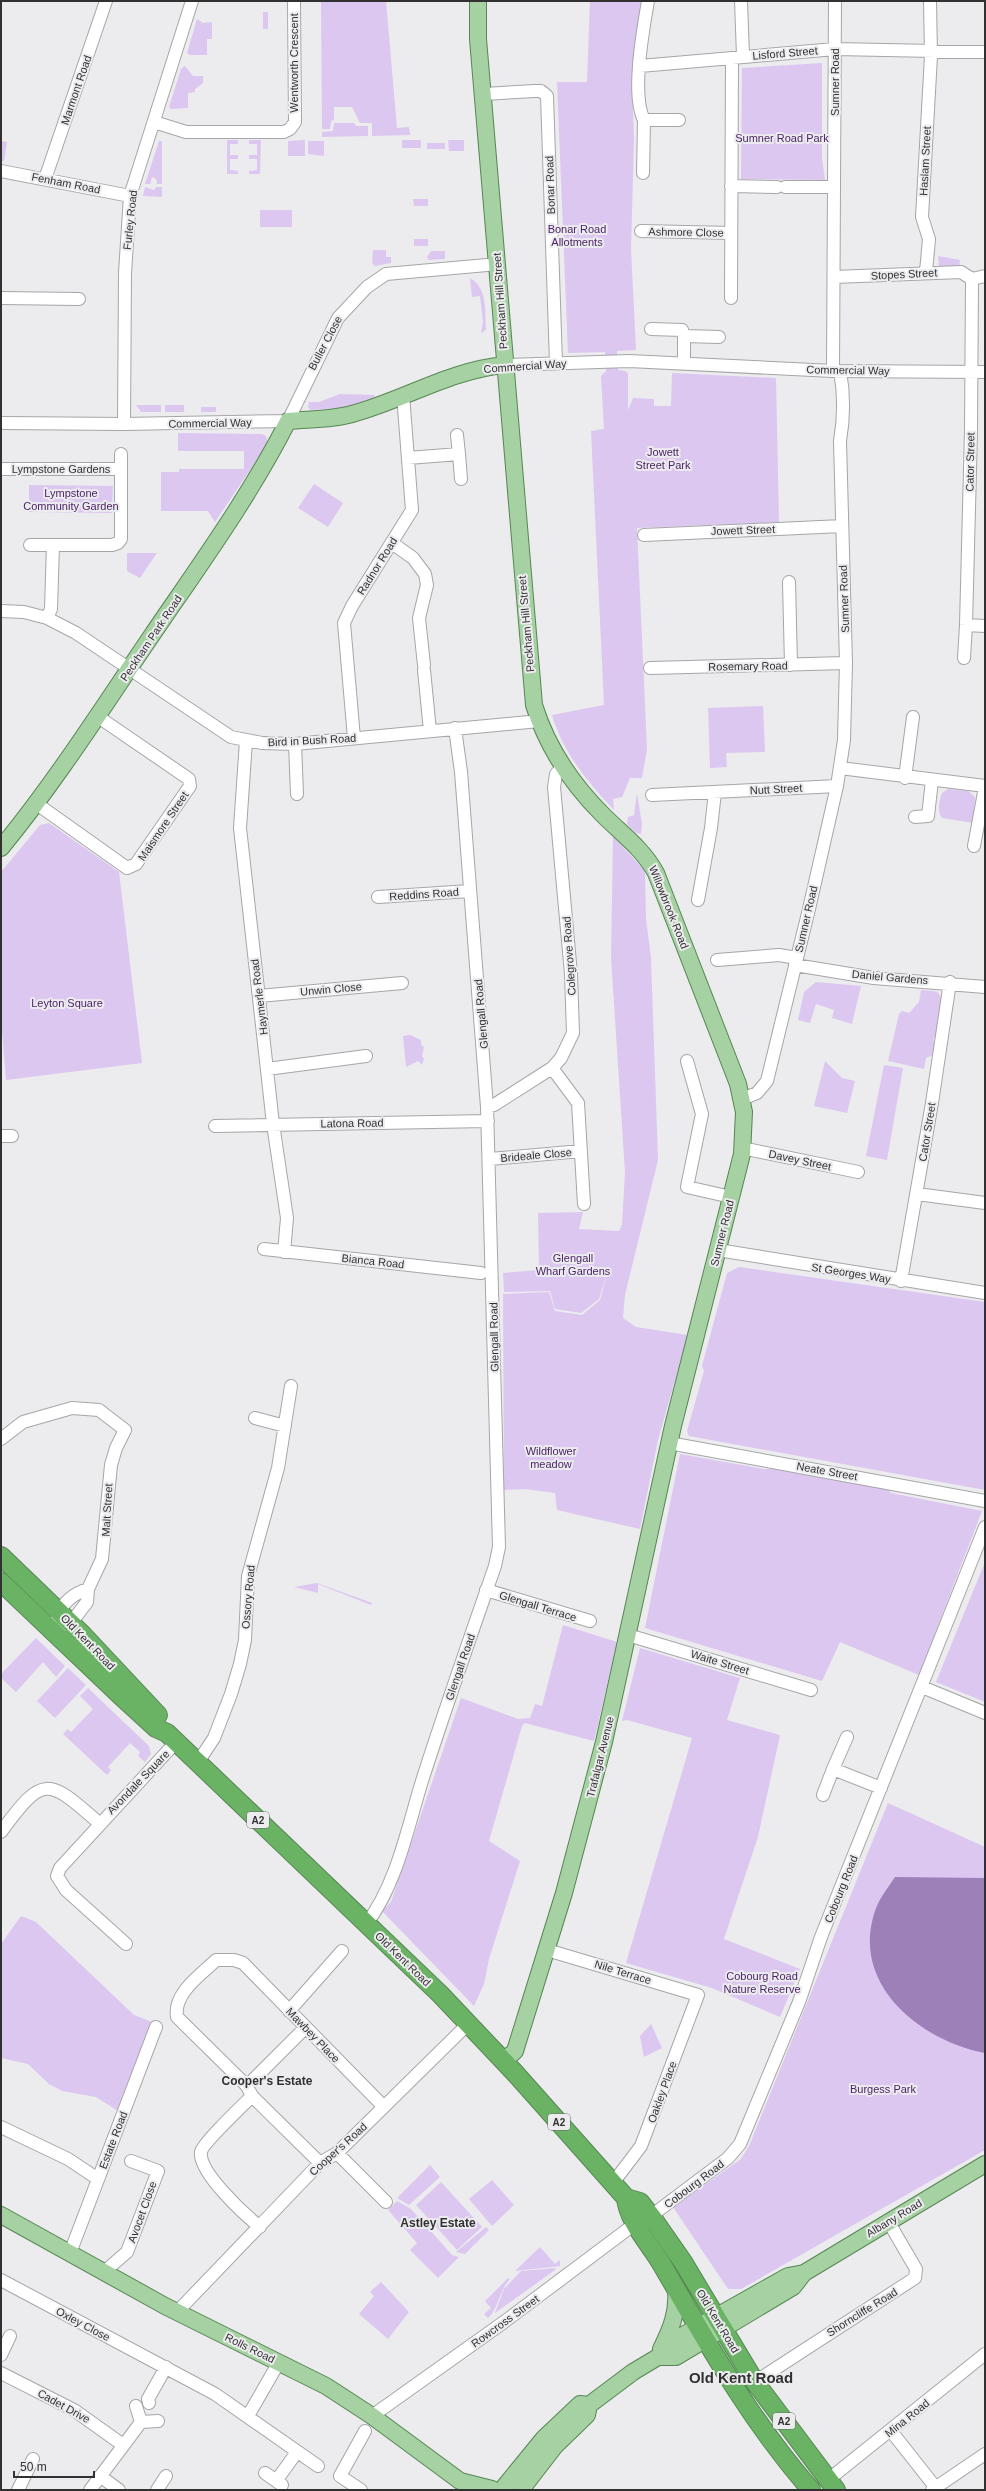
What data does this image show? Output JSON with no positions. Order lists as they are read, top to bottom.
{
  "streets": {
    "highway": ["Old Kent Road", "A2"],
    "main road": [
      "Sumner Road",
      "Peckham Hill Street",
      "Commercial Way",
      "Peckham Park Road",
      "Willowbrook Road",
      "Trafalgar Avenue",
      "Albany Road",
      "Rolls Road"
    ],
    "street": [
      "Lisford Street",
      "Wentworth Crescent",
      "Marmont Road",
      "Haslam Street",
      "Fenham Road",
      "Bonar Road",
      "Furley Road",
      "Ashmore Close",
      "Stopes Street",
      "Buller Close",
      "Cator Street",
      "Lympstone Gardens",
      "Jowett Street",
      "Radnor Road",
      "Rosemary Road",
      "Bird in Bush Road",
      "Nutt Street",
      "Maismore Street",
      "Reddins Road",
      "Colegrove Road",
      "Daniel Gardens",
      "Unwin Close",
      "Haymerle Road",
      "Glengall Road",
      "Latona Road",
      "Brideale Close",
      "Davey Street",
      "Bianca Road",
      "St Georges Way",
      "Neate Street",
      "Malt Street",
      "Ossory Road",
      "Glengall Terrace",
      "Waite Street",
      "Avondale Square",
      "Cobourg Road",
      "Nile Terrace",
      "Mawbey Place",
      "Oakley Place",
      "Estate Road",
      "Cooper's Road",
      "Avocet Close",
      "Shorncliffe Road",
      "Rowcross Street",
      "Oxley Close",
      "Cadet Drive",
      "Mina Road"
    ]
  },
  "crossings": [
    ["Lisford Street", "Sumner Road"],
    ["Lisford Street", "Haslam Street"],
    ["Lisford Street", "Ashmore Close"],
    ["Wentworth Crescent", "Furley Road"],
    ["Sumner Road", "Stopes Street"],
    ["Sumner Road", "Commercial Way"],
    ["Sumner Road", "Jowett Street"],
    ["Sumner Road", "Rosemary Road"],
    ["Sumner Road", "Nutt Street"],
    ["Sumner Road", "Willowbrook Road"],
    ["Sumner Road", "Daniel Gardens"],
    ["Sumner Road", "Davey Street"],
    ["Sumner Road", "St Georges Way"],
    ["Sumner Road", "Neate Street"],
    ["Sumner Road", "Trafalgar Avenue"],
    ["Marmont Road", "Fenham Road"],
    ["Haslam Street", "Stopes Street"],
    ["Fenham Road", "Furley Road"],
    ["Bonar Road", "Peckham Hill Street"],
    ["Bonar Road", "Commercial Way"],
    ["Furley Road", "Commercial Way"],
    ["Stopes Street", "Cator Street"],
    ["Peckham Hill Street", "Buller Close"],
    ["Peckham Hill Street", "Commercial Way"],
    ["Peckham Hill Street", "Bird in Bush Road"],
    ["Peckham Hill Street", "Willowbrook Road"],
    ["Buller Close", "Commercial Way"],
    ["Buller Close", "Peckham Park Road"],
    ["Commercial Way", "Cator Street"],
    ["Commercial Way", "Radnor Road"],
    ["Commercial Way", "Peckham Park Road"],
    ["Cator Street", "Daniel Gardens"],
    ["Cator Street", "St Georges Way"],
    ["Radnor Road", "Bird in Bush Road"],
    ["Peckham Park Road", "Bird in Bush Road"],
    ["Peckham Park Road", "Maismore Street"],
    ["Bird in Bush Road", "Willowbrook Road"],
    ["Bird in Bush Road", "Haymerle Road"],
    ["Bird in Bush Road", "Glengall Road"],
    ["Reddins Road", "Glengall Road"],
    ["Willowbrook Road", "Colegrove Road"],
    ["Colegrove Road", "Glengall Road"],
    ["Colegrove Road", "Brideale Close"],
    ["Unwin Close", "Haymerle Road"],
    ["Haymerle Road", "Latona Road"],
    ["Haymerle Road", "Bianca Road"],
    ["Glengall Road", "Latona Road"],
    ["Glengall Road", "Brideale Close"],
    ["Glengall Road", "Glengall Terrace"],
    ["Glengall Road", "Old Kent Road"],
    ["Neate Street", "Trafalgar Avenue"],
    ["Malt Street", "Old Kent Road"],
    ["Ossory Road", "Old Kent Road"],
    ["Old Kent Road", "Trafalgar Avenue"],
    ["Old Kent Road", "Avondale Square"],
    ["Old Kent Road", "Cobourg Road"],
    ["Old Kent Road", "Oakley Place"],
    ["Old Kent Road", "Cooper's Road"],
    ["Old Kent Road", "Albany Road"],
    ["Old Kent Road", "Shorncliffe Road"],
    ["Old Kent Road", "Rowcross Street"],
    ["Old Kent Road", "Mina Road"],
    ["Waite Street", "Trafalgar Avenue"],
    ["Trafalgar Avenue", "Nile Terrace"],
    ["Cobourg Road", "Rowcross Street"],
    ["Nile Terrace", "Oakley Place"],
    ["Mawbey Place", "Cooper's Road"],
    ["Estate Road", "Rolls Road"],
    ["Cooper's Road", "Rolls Road"],
    ["Avocet Close", "Rolls Road"],
    ["Albany Road", "Shorncliffe Road"],
    ["Rowcross Street", "Rolls Road"]
  ],
  "districts": ["Cooper's Estate", "Astley Estate", "Old Kent Road"],
  "parks": [
    "Sumner Road Park",
    "Bonar Road Allotments",
    "Jowett Street Park",
    "Lympstone Community Garden",
    "Leyton Square",
    "Glengall Wharf Gardens",
    "Wildflower meadow",
    "Cobourg Road Nature Reserve",
    "Burgess Park"
  ],
  "scale_bar": "50 m"
}
